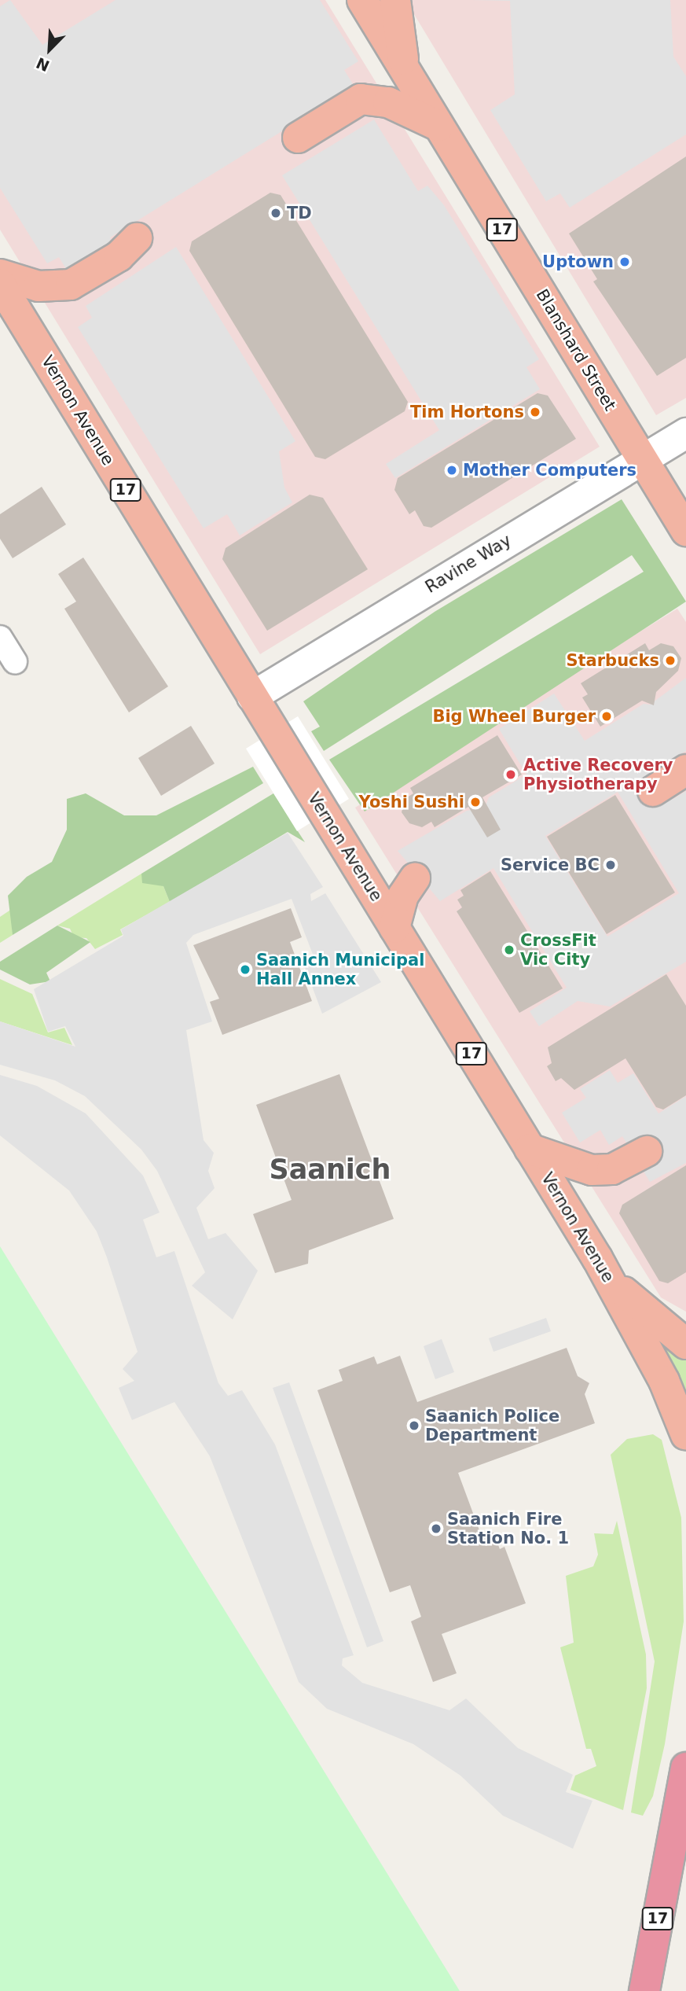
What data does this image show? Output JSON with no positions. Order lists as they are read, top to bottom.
{
  "streets": {
    "highway": ["17", "Blanshard Street", "Vernon Avenue"],
    "street": ["Ravine Way"]
  },
  "crossings": [
    ["Blanshard Street", "Ravine Way"],
    ["Vernon Avenue", "Ravine Way"]
  ],
  "districts": ["Saanich"],
  "places": [
    "TD",
    "Uptown",
    "Tim Hortons",
    "Mother Computers",
    "Starbucks",
    "Big Wheel Burger",
    "Active Recovery Physiotherapy",
    "Yoshi Sushi",
    "Service BC",
    "CrossFit Vic City",
    "Saanich Municipal Hall Annex",
    "Saanich Police Department",
    "Saanich Fire Station No. 1"
  ],
  "north": "bottom left"
}
